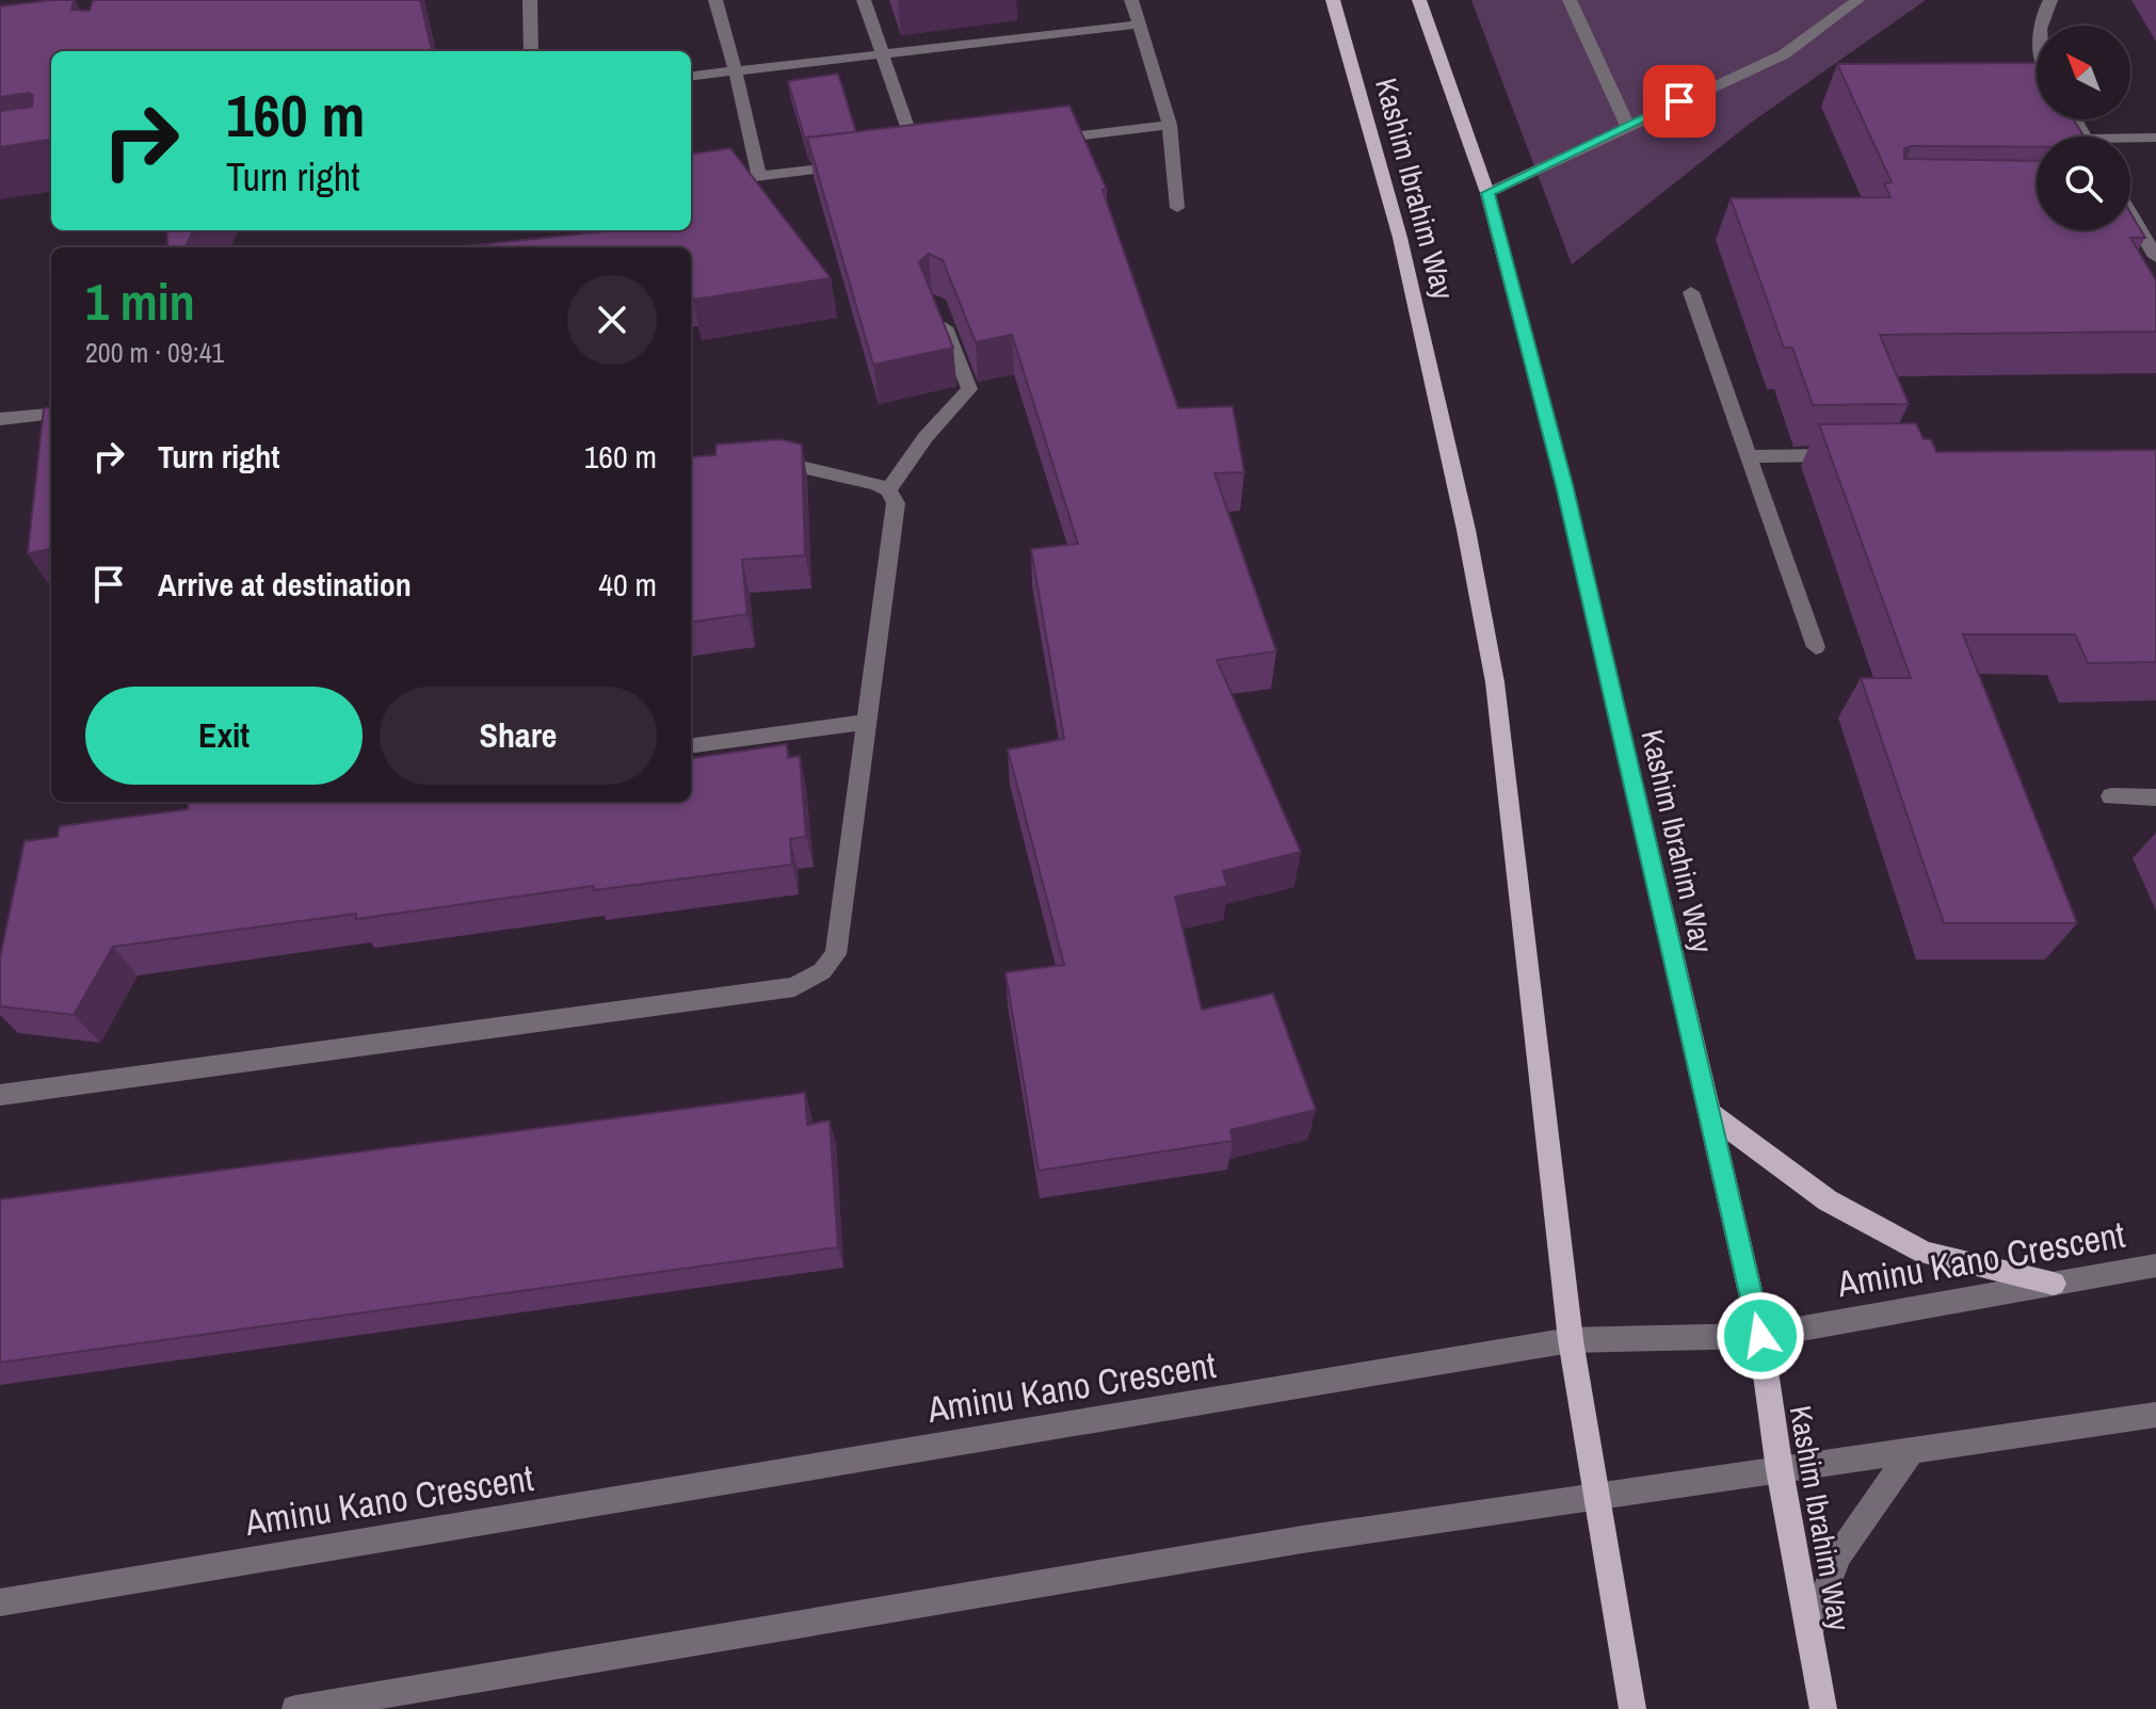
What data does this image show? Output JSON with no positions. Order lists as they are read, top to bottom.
{
  "streets": {
    "main road": ["Kashim Ibrahim Way"],
    "street": ["Aminu Kano Crescent"]
  },
  "crossings": [
    ["Kashim Ibrahim Way", "Aminu Kano Crescent"]
  ],
  "north": "top left",
  "page": {
    "turn": ["160 m", "Turn right"],
    "heading": ["1 min", "200 m · 09:41"],
    "list": [
      {
        "name": "Turn right",
        "value": "160 m"
      },
      {
        "name": "Arrive at destination",
        "value": "40 m"
      }
    ],
    "buttons": ["Exit", "Share"]
  }
}
